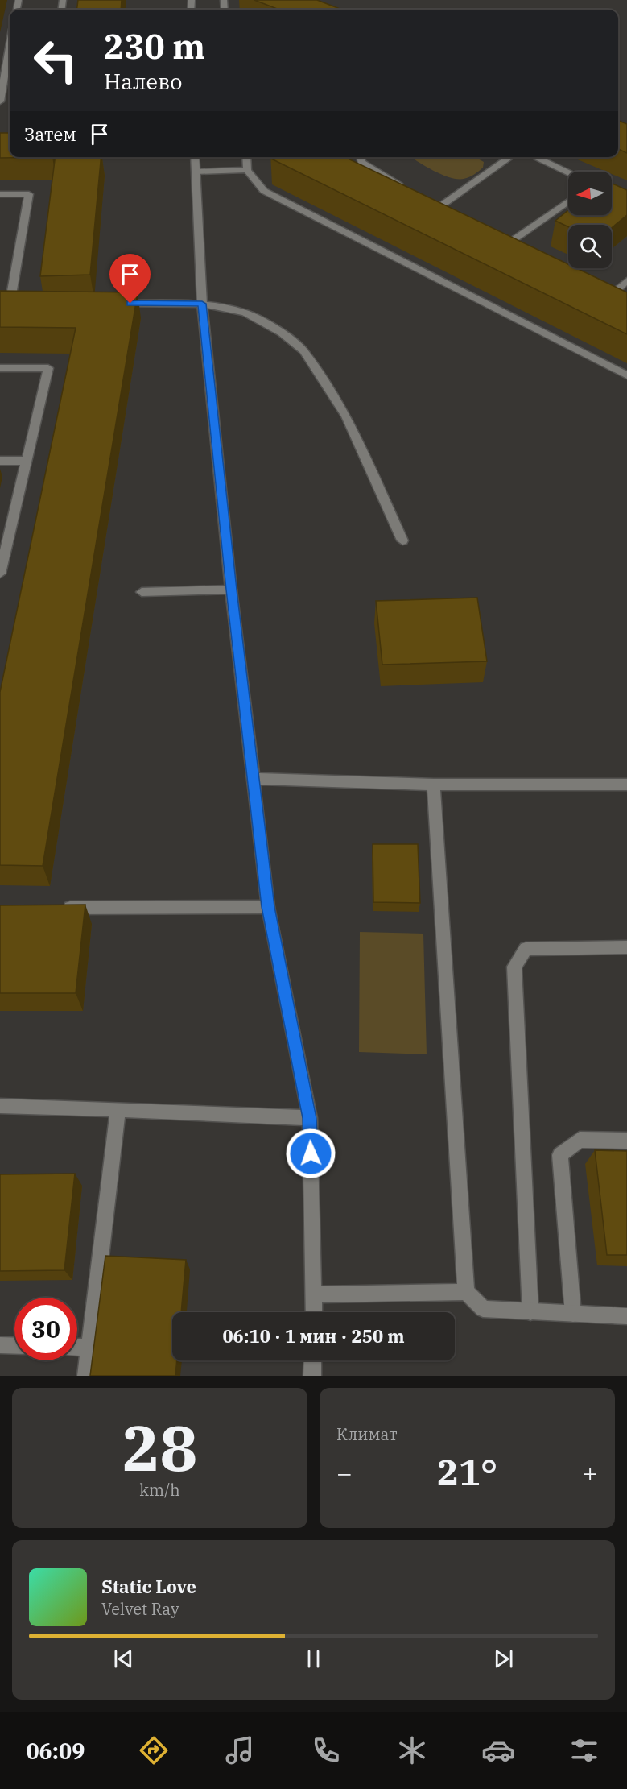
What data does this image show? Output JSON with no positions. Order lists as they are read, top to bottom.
{
  "north": "left",
  "page": {
    "turn": ["230 m", "Налево"],
    "then": "Затем",
    "limit": "30",
    "trip": "06:10 · 1 мин · 250 m",
    "tile": [
      ["28", "km/h"],
      "Климат"
    ],
    "heat": ["−", "21°", "+"],
    "song": ["Static Love", "Velvet Ray"],
    "tabs": "06:09"
  }
}
